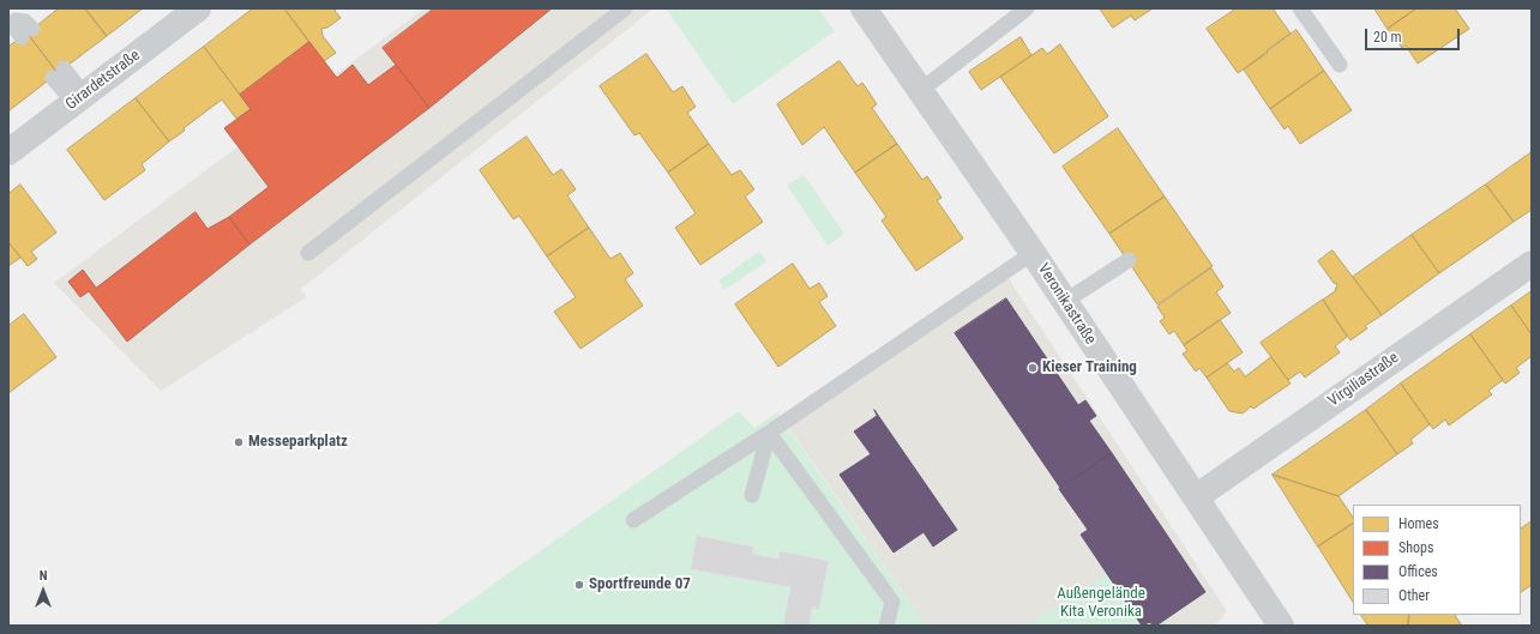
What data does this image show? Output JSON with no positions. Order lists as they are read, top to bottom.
{
  "streets": {
    "street": ["Girardetstraße", "Veronikastraße", "Virgiliastraße"]
  },
  "crossings": [
    ["Veronikastraße", "Virgiliastraße"]
  ],
  "parks": ["Außengelände Kita Veronika"],
  "places": ["Kieser Training", "Messeparkplatz", "Sportfreunde 07"],
  "legend": [
    "Homes",
    "Shops",
    "Offices",
    "Other"
  ],
  "scale_bar": "20 m",
  "north": "top"
}
